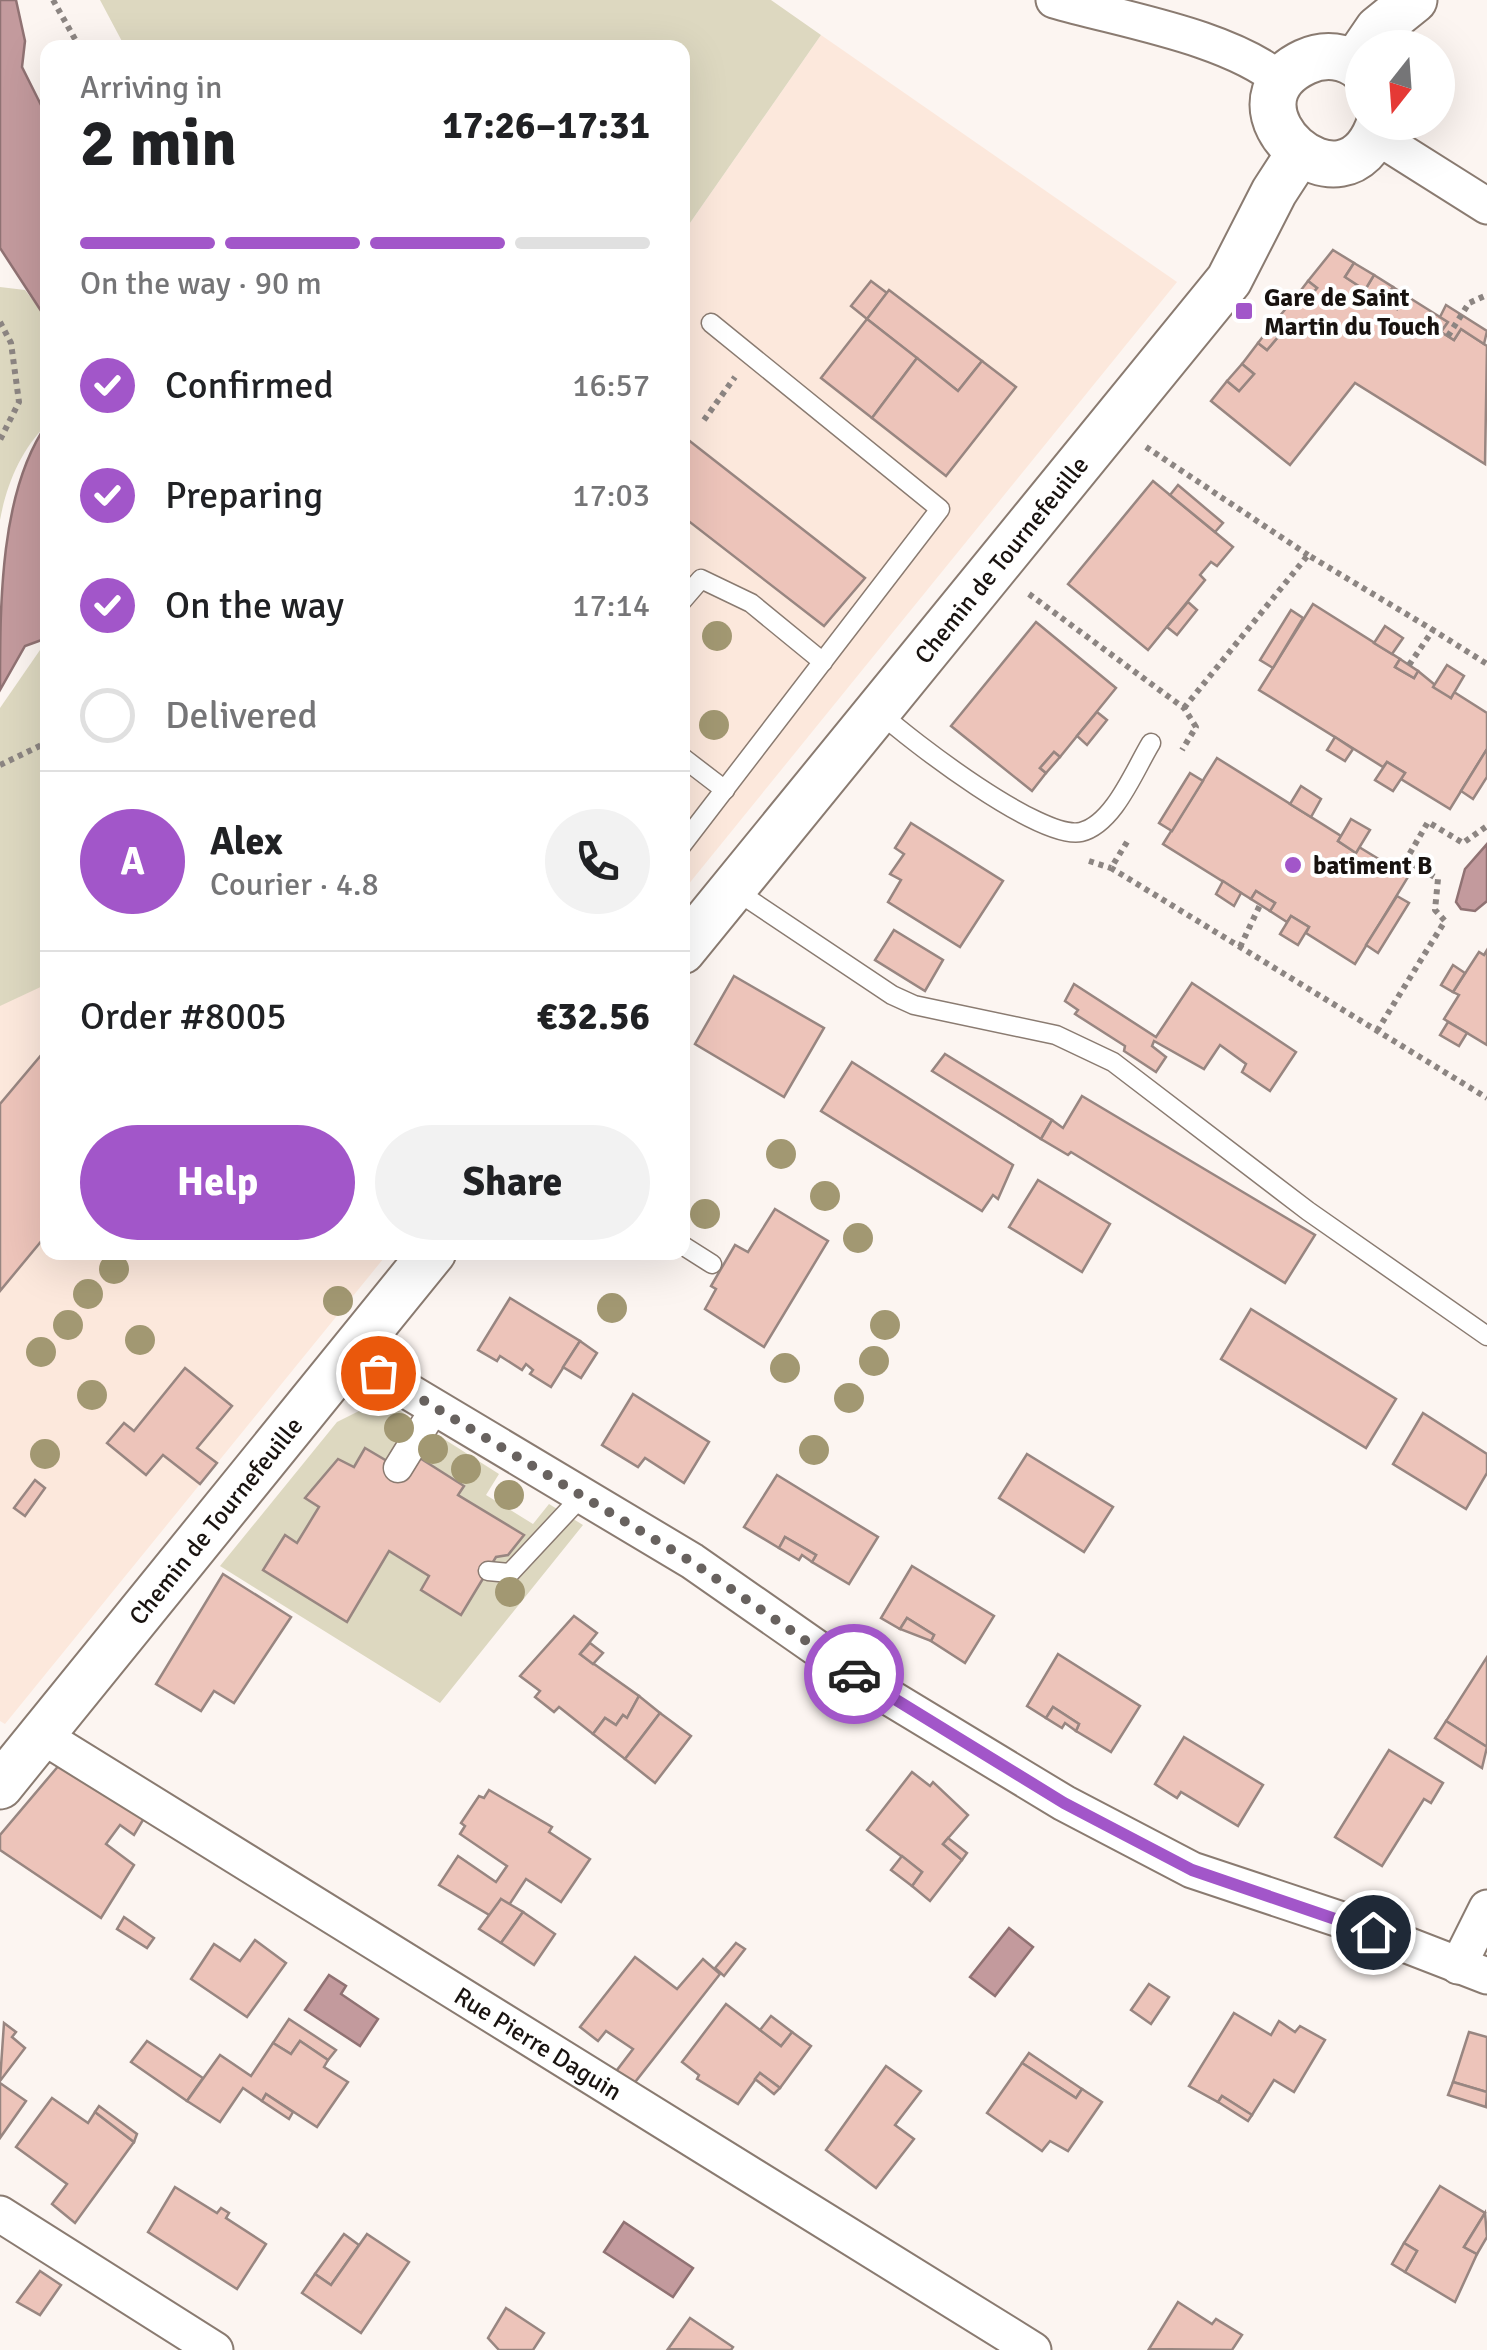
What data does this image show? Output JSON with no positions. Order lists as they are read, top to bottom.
{
  "streets": {
    "street": ["Chemin de Tournefeuille", "Rue Pierre Daguin"]
  },
  "crossings": [
    ["Chemin de Tournefeuille", "Rue Pierre Daguin"]
  ],
  "places": {
    "transit": ["Gare de Saint Martin du Touch"],
    "other": ["batiment B"]
  },
  "north": "bottom",
  "page": {
    "heading": ["2 min", "Arriving in", "17:26–17:31"],
    "panel": [
      "Alex",
      "Courier · 4.8",
      "Order #8005",
      "€32.56"
    ],
    "bar": "On the way · 90 m",
    "list": [
      ["Confirmed", "16:57"],
      ["Preparing", "17:03"],
      ["On the way", "17:14"],
      "Delivered"
    ],
    "round": "A",
    "buttons": ["Help", "Share"]
  }
}
